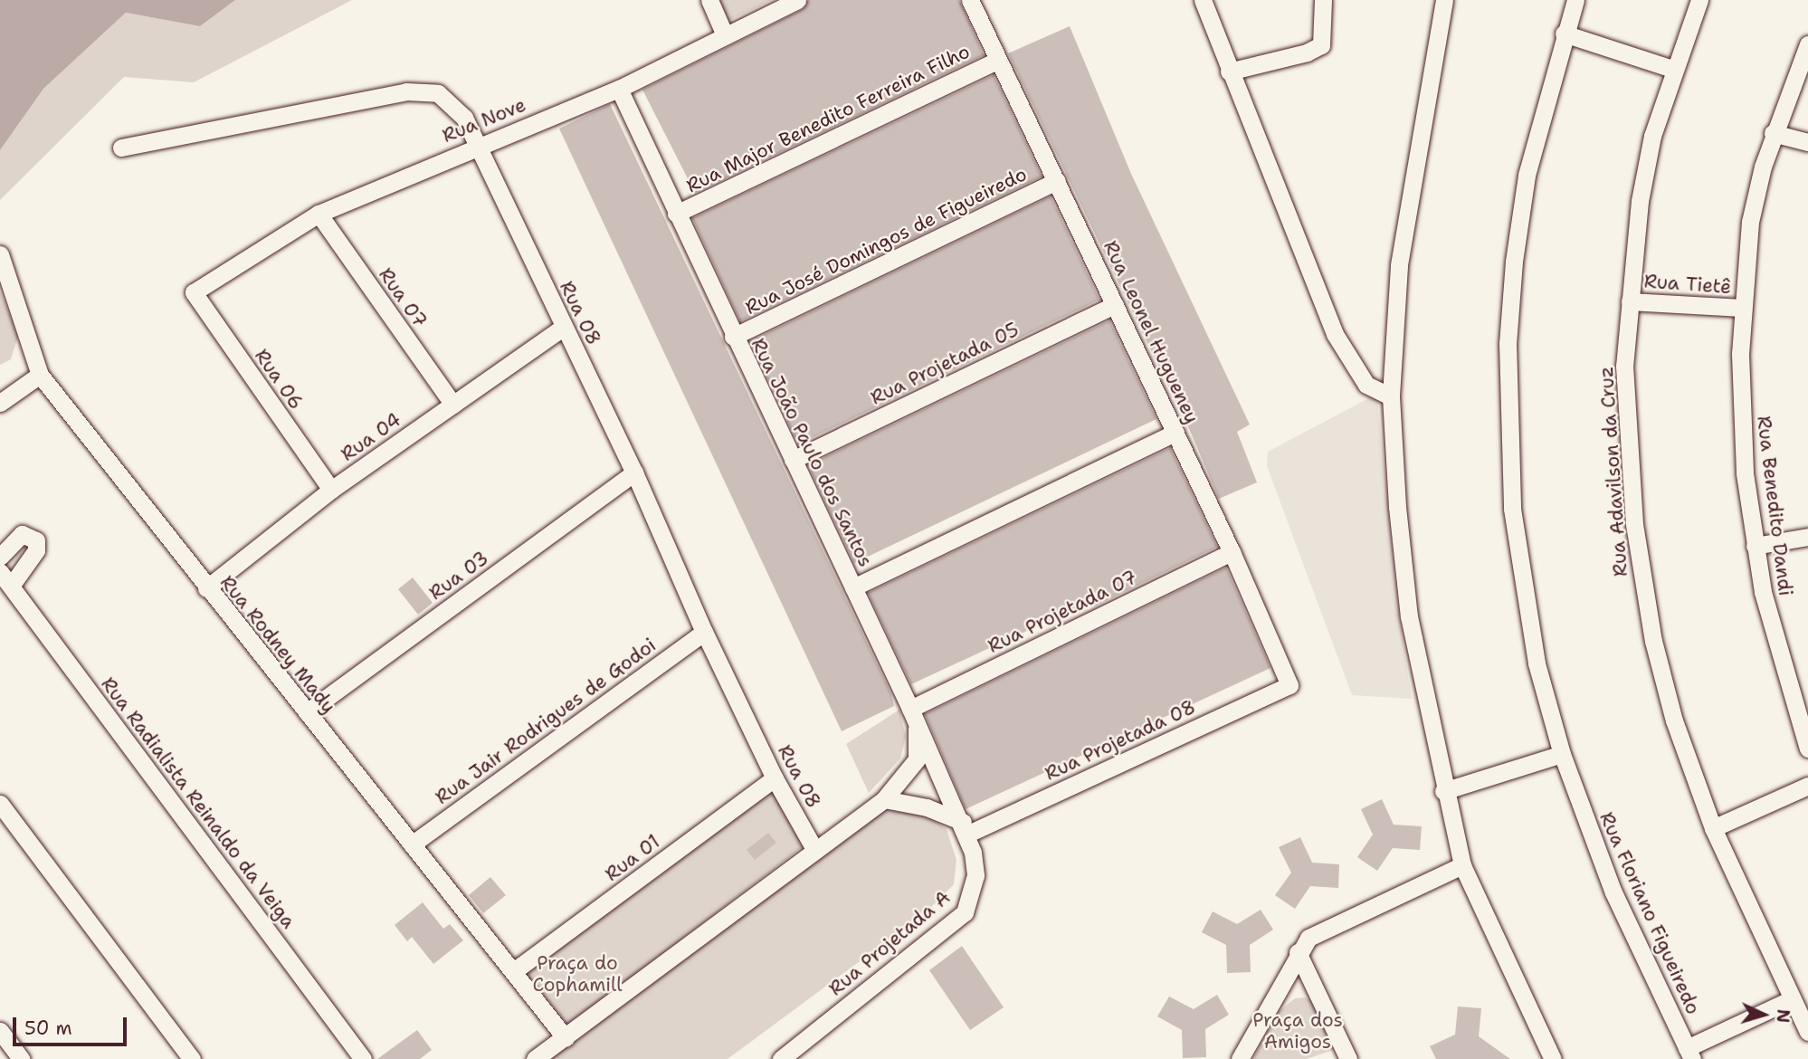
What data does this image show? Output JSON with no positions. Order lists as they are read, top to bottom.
{
  "streets": {
    "street": [
      "Rua Major Benedito Ferreira Filho",
      "Rua Nove",
      "Rua José Domingos de Figueiredo",
      "Rua Tietê",
      "Rua 07",
      "Rua 08",
      "Rua Leonel Hugueney",
      "Rua Projetada 05",
      "Rua 06",
      "Rua 04",
      "Rua João Paulo dos Santos",
      "Rua Adavilson da Cruz",
      "Rua Benedito Dandi",
      "Rua 03",
      "Rua Projetada 07",
      "Rua Rodney Mady",
      "Rua Jair Rodrigues de Godoi",
      "Rua Projetada 08",
      "Rua Radialista Reinaldo da Veiga",
      "Rua 01",
      "Rua Floriano Figueiredo",
      "Rua Projetada A"
    ]
  },
  "crossings": [
    ["Rua Major Benedito Ferreira Filho", "Rua Leonel Hugueney"],
    ["Rua Major Benedito Ferreira Filho", "Rua João Paulo dos Santos"],
    ["Rua Nove", "Rua 07"],
    ["Rua Nove", "Rua 08"],
    ["Rua Nove", "Rua 06"],
    ["Rua Nove", "Rua João Paulo dos Santos"],
    ["Rua José Domingos de Figueiredo", "Rua Leonel Hugueney"],
    ["Rua José Domingos de Figueiredo", "Rua João Paulo dos Santos"],
    ["Rua Tietê", "Rua Adavilson da Cruz"],
    ["Rua Tietê", "Rua Benedito Dandi"],
    ["Rua 07", "Rua 04"],
    ["Rua 08", "Rua 04"],
    ["Rua 08", "Rua 03"],
    ["Rua 08", "Rua Jair Rodrigues de Godoi"],
    ["Rua 08", "Rua 01"],
    ["Rua Leonel Hugueney", "Rua Projetada 05"],
    ["Rua Leonel Hugueney", "Rua Projetada 07"],
    ["Rua Leonel Hugueney", "Rua Projetada 08"],
    ["Rua Projetada 05", "Rua João Paulo dos Santos"],
    ["Rua 06", "Rua 04"],
    ["Rua 04", "Rua Rodney Mady"],
    ["Rua João Paulo dos Santos", "Rua Projetada 07"],
    ["Rua João Paulo dos Santos", "Rua Projetada 08"],
    ["Rua João Paulo dos Santos", "Rua Projetada A"],
    ["Rua 03", "Rua Rodney Mady"],
    ["Rua Rodney Mady", "Rua Jair Rodrigues de Godoi"],
    ["Rua Rodney Mady", "Rua 01"],
    ["Rua Projetada 08", "Rua Projetada A"]
  ],
  "parks": ["Praça do Cophamill", "Praça dos Amigos"],
  "scale_bar": "50 m",
  "north": "right"
}
